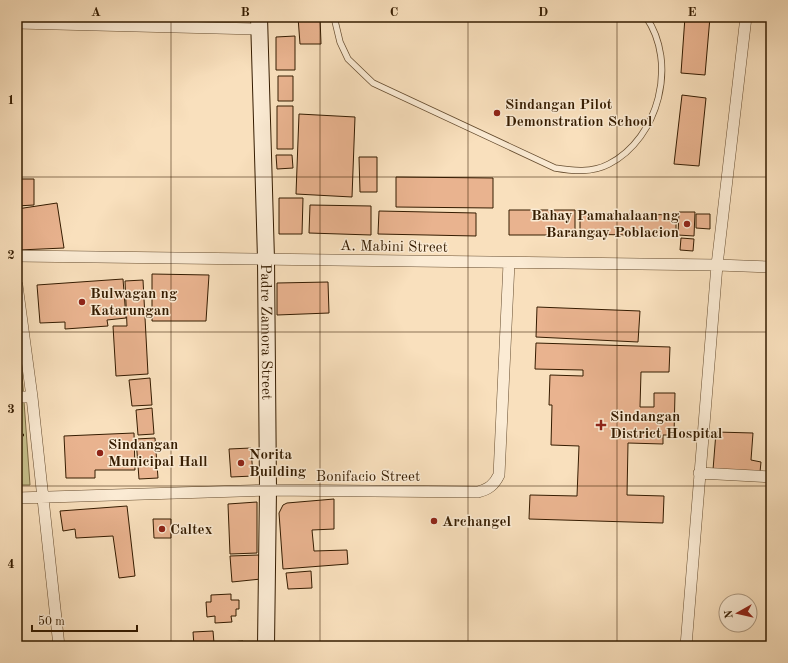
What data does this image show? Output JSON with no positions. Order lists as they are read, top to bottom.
{
  "streets": {
    "street": ["A. Mabini Street", "Padre Zamora Street", "Bonifacio Street"]
  },
  "crossings": [
    ["A. Mabini Street", "Padre Zamora Street"],
    ["A. Mabini Street", "Bonifacio Street"],
    ["Padre Zamora Street", "Bonifacio Street"]
  ],
  "places": {
    "other": [
      "Sindangan Pilot Demonstration School",
      "Bahay Pamahalaan ng Barangay Poblacion",
      "Bulwagan ng Katarungan",
      "Sindangan Municipal Hall",
      "Norita Building",
      "Archangel",
      "Caltex"
    ],
    "health": ["Sindangan District Hospital"]
  },
  "scale_bar": "50 m",
  "north": "left",
  "grid": {
    "columns": [
      "A",
      "B",
      "C",
      "D",
      "E"
    ],
    "rows": [
      "1",
      "2",
      "3",
      "4"
    ]
  }
}
